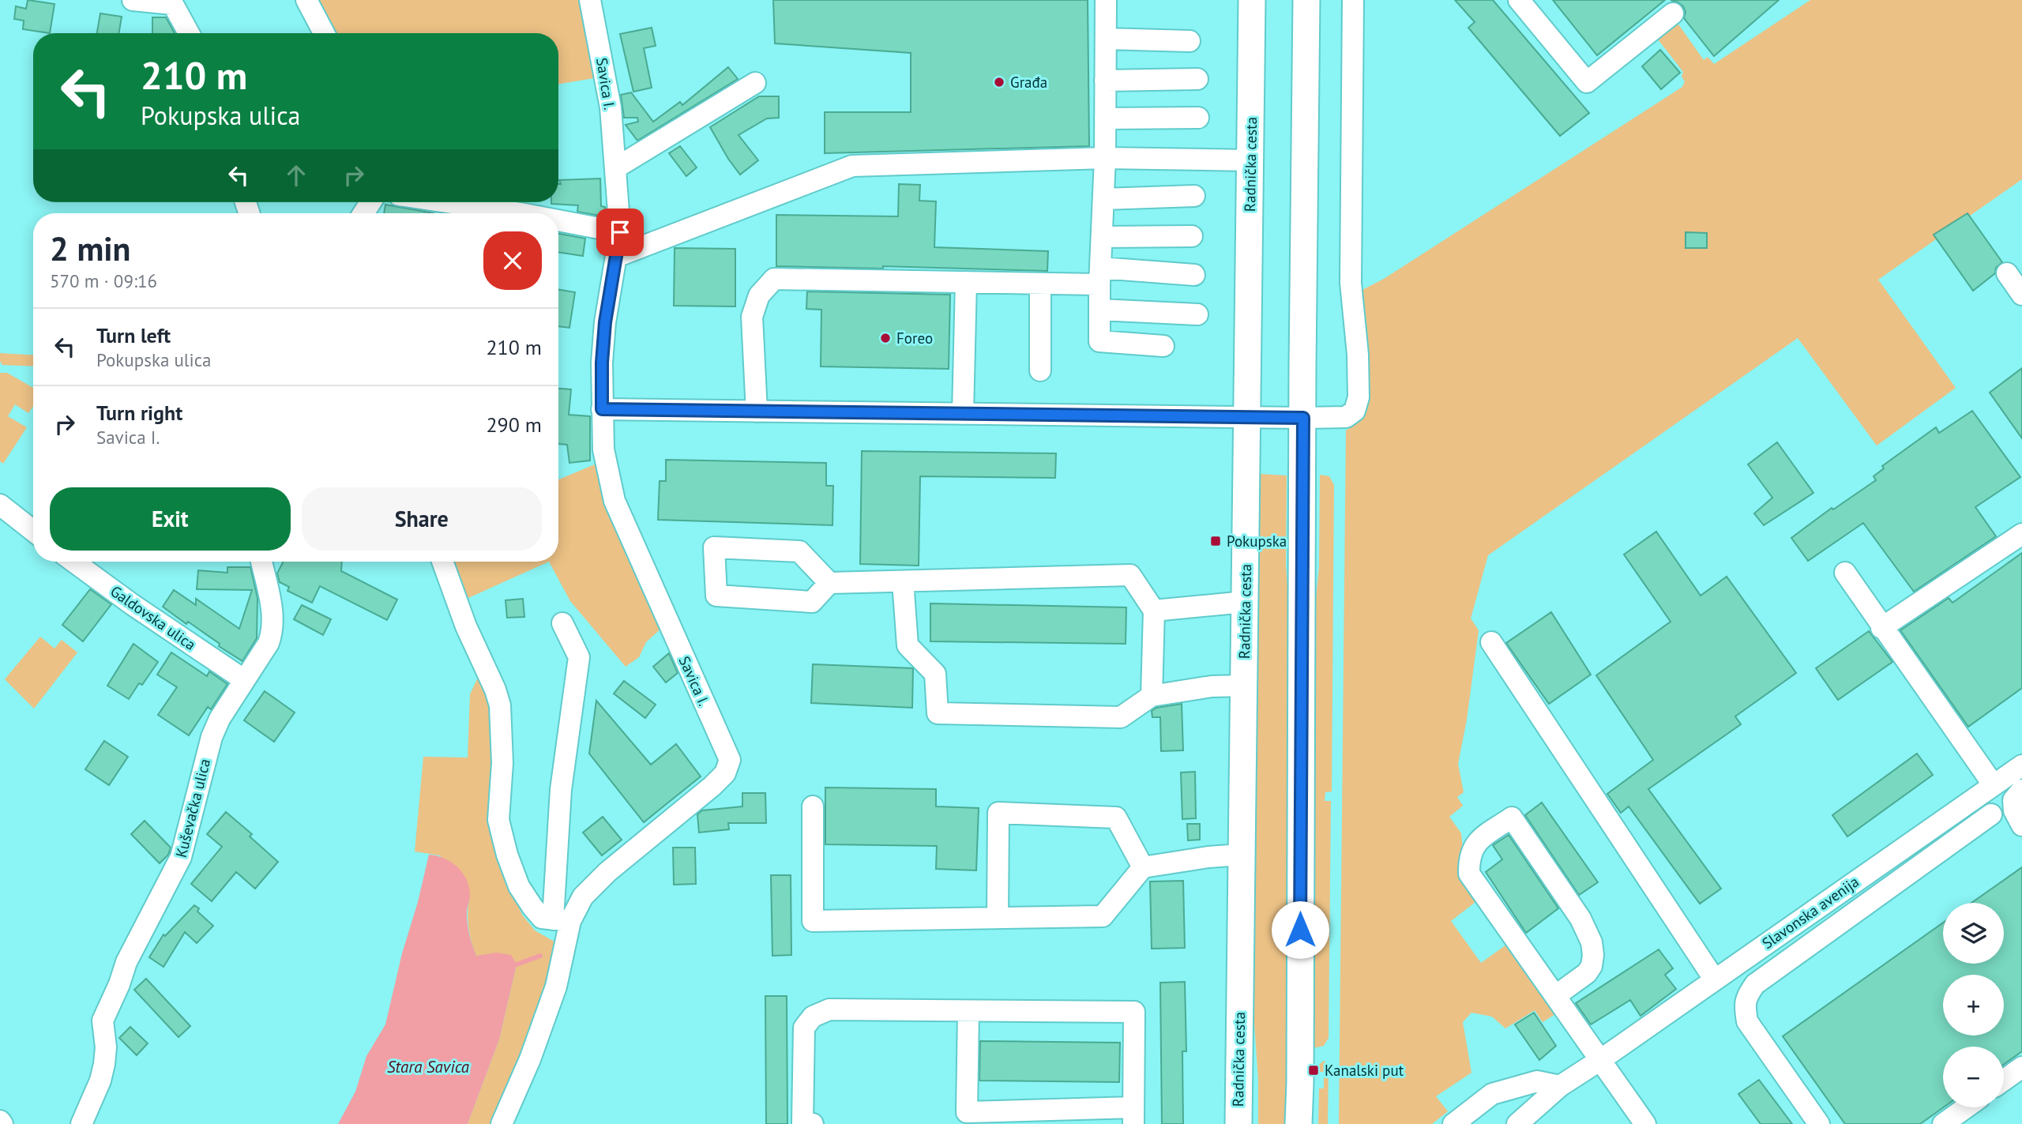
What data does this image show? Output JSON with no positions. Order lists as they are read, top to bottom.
{
  "streets": {
    "main road": ["Radnička cesta"],
    "street": [
      "Savica I.",
      "Galdovska ulica",
      "Kuševačka ulica",
      "Slavonska avenija"
    ]
  },
  "crossings": [
    ["Galdovska ulica", "Kuševačka ulica"]
  ],
  "water": ["Stara Savica"],
  "places": {
    "other": ["Građa", "Foreo"],
    "transit": ["Pokupska", "Kanalski put"]
  },
  "page": {
    "turn": ["210 m", "Pokupska ulica"],
    "heading": ["2 min", "570 m · 09:16"],
    "list": [
      {
        "name": "Turn left",
        "note": "Pokupska ulica",
        "value": "210 m"
      },
      {
        "name": "Turn right",
        "note": "Savica I.",
        "value": "290 m"
      }
    ],
    "buttons": ["Exit", "Share"],
    "map_buttons": ["+", "−"]
  }
}
